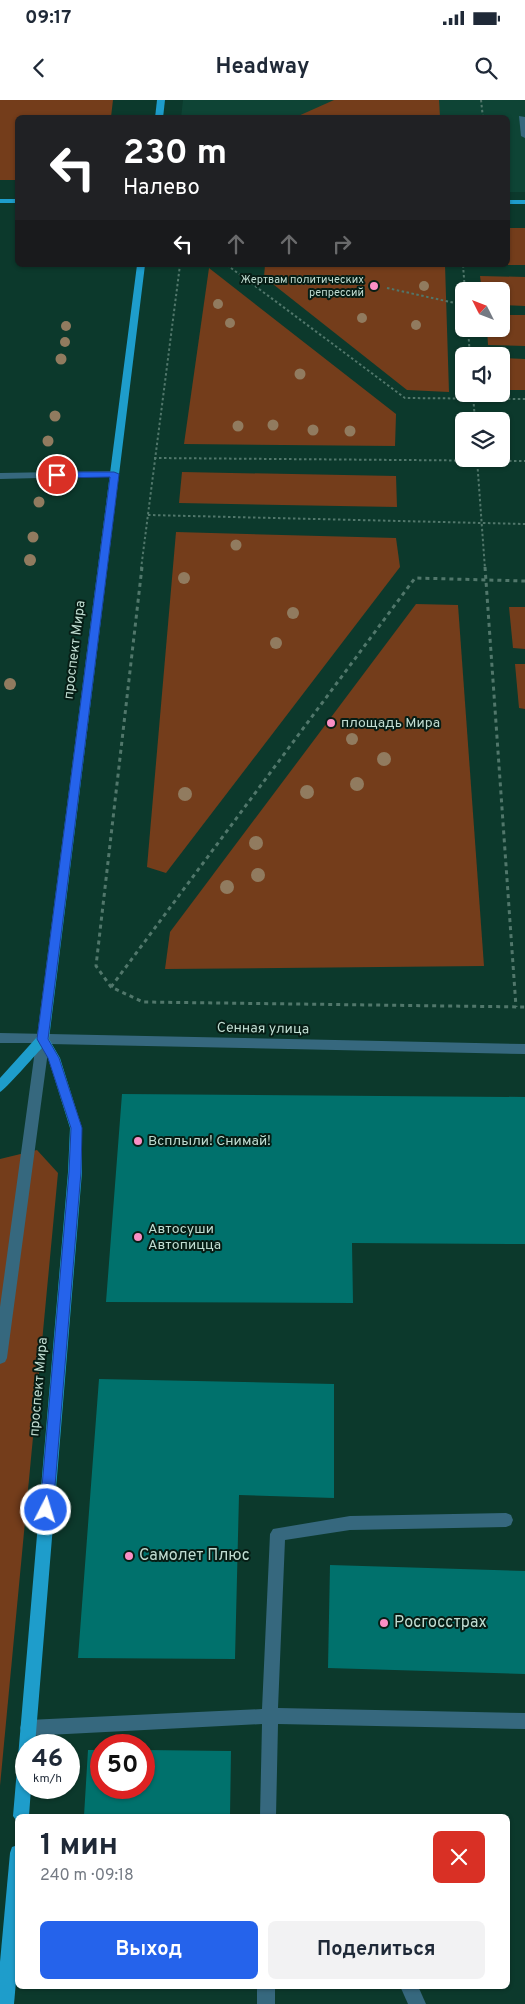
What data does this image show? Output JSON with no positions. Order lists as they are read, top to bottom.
{
  "streets": {
    "main road": ["проспект Мира"],
    "street": ["Сенная улица"]
  },
  "crossings": [
    ["проспект Мира", "Сенная улица"]
  ],
  "places": [
    "Жертвам политических репрессий",
    "площадь Мира",
    "Всплыли! Снимай!",
    "Автосуши Автопицца",
    "Самолет Плюс",
    "Росгосстрах"
  ],
  "north": "top left",
  "page": {
    "status": "09:17",
    "header": "Headway",
    "turn": ["230 m", "Налево"],
    "speed": "46 km/h",
    "limit": "50",
    "heading": ["1 мин", "240 m · 09:18"],
    "buttons": ["Выход", "Поделиться"]
  }
}
